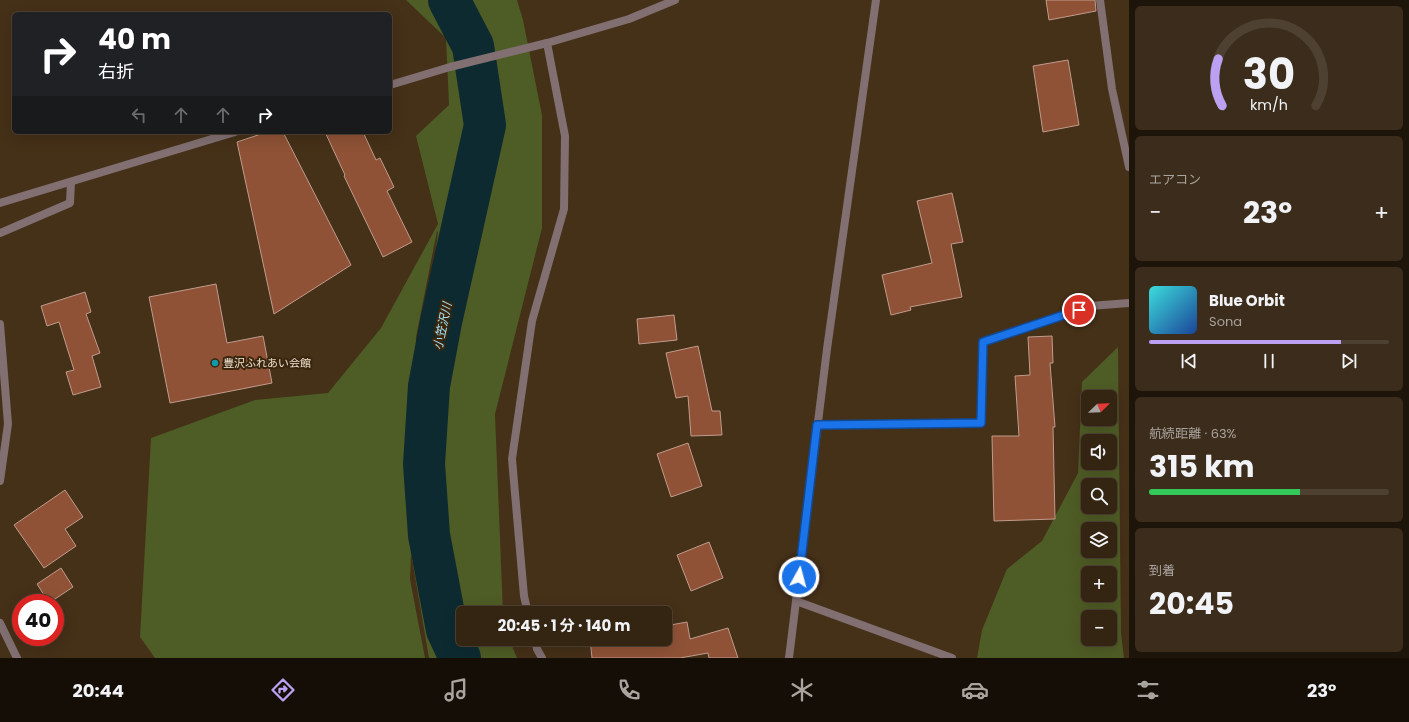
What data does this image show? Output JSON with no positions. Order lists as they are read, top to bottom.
{
  "water": ["小笠沢川"],
  "places": ["豊沢ふれあい会館"],
  "north": "top right",
  "page": {
    "turn": ["40 m", "右折"],
    "tile": [
      "エアコン",
      ["航続距離 · 63%", "315 km"],
      ["到着", "20:45"]
    ],
    "heat": ["−", "23°", "+"],
    "song": ["Blue Orbit", "Sona"],
    "map_buttons": ["+", "−"],
    "limit": "40",
    "trip": "20:45 · 1 分 · 140 m",
    "tabs": ["20:44", "23°"],
    "gauge": ["30", "km/h"]
  }
}
